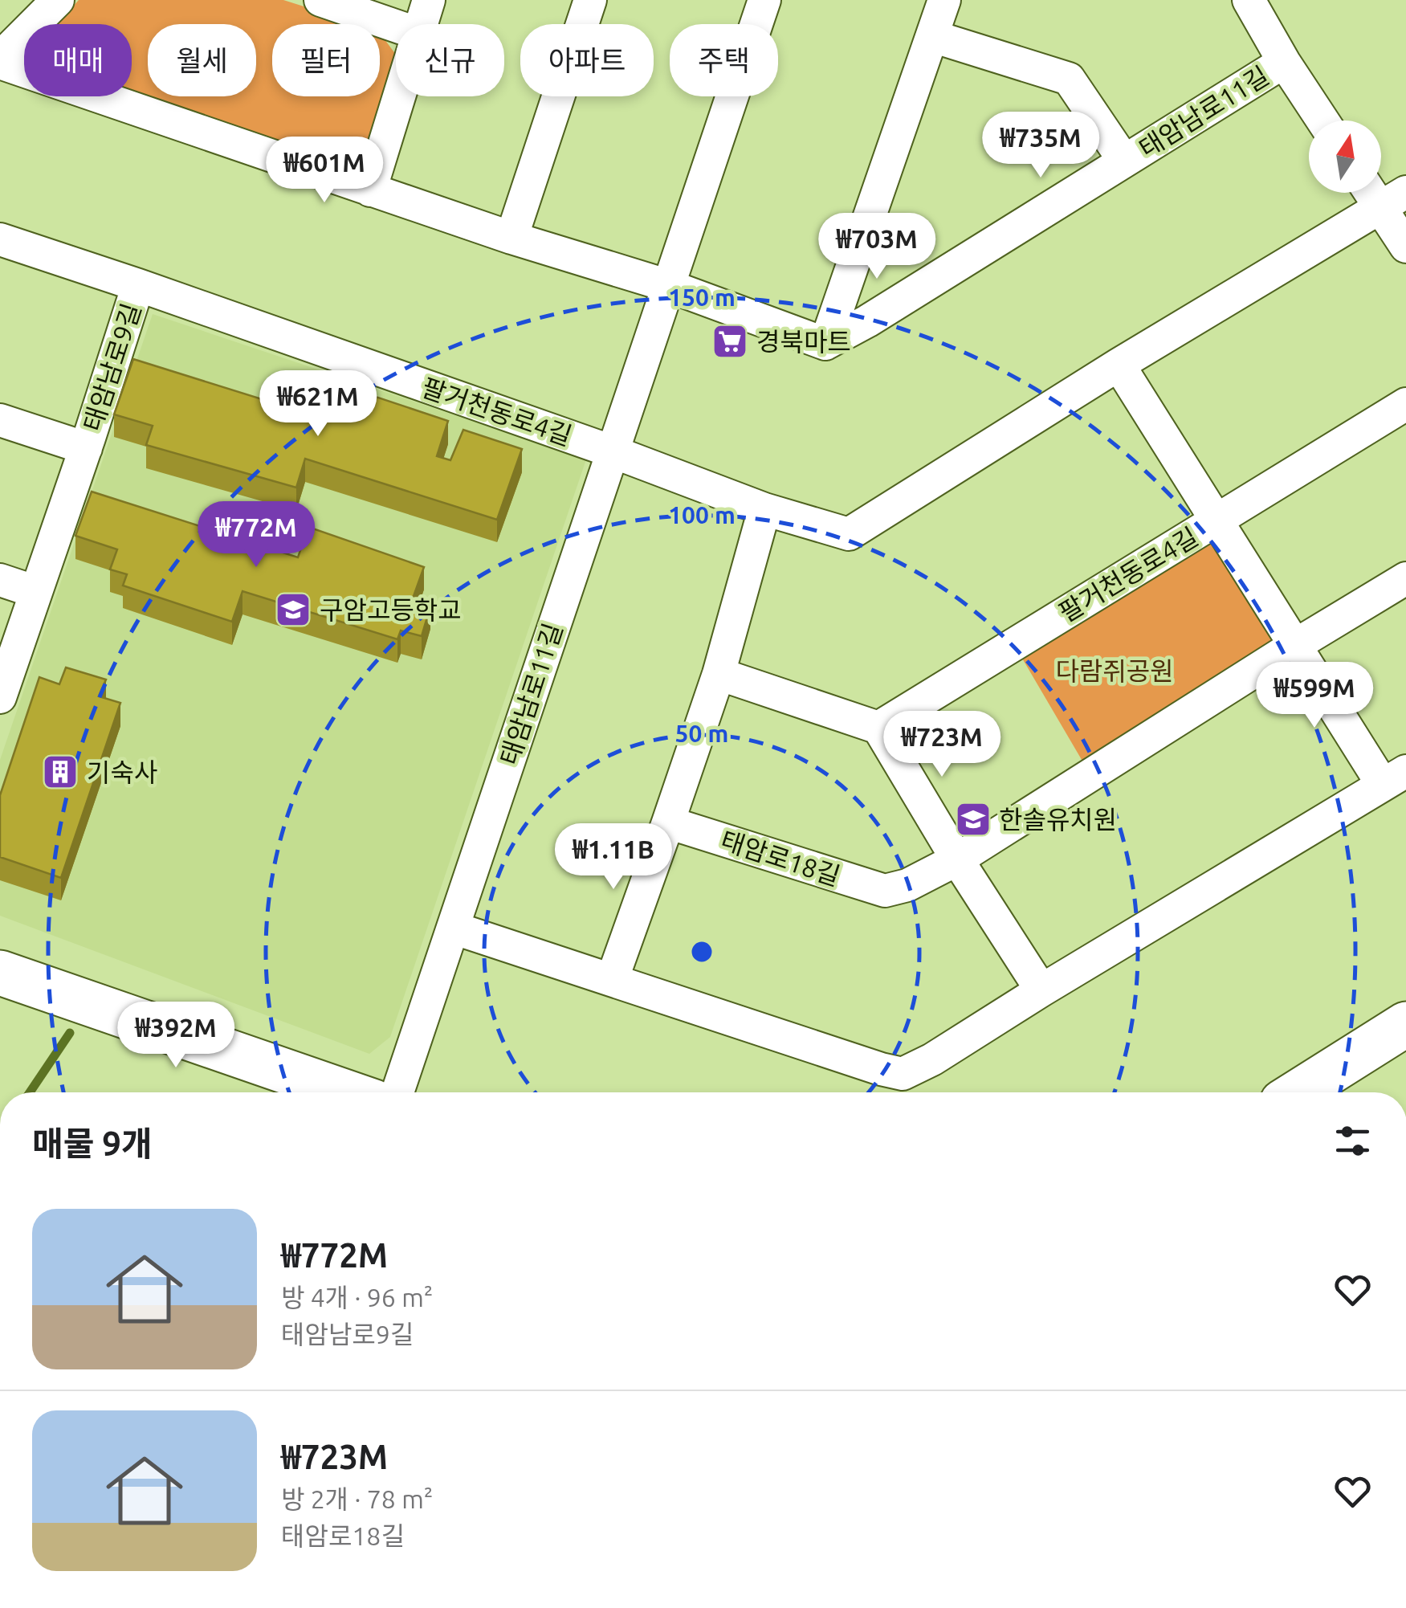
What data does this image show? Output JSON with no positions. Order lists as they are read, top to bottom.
{
  "streets": {
    "street": [
      "태암남로11길",
      "태암남로9길",
      "팔거천동로4길",
      "태암로18길"
    ]
  },
  "crossings": [
    ["태암남로11길", "팔거천동로4길"],
    ["태암남로9길", "팔거천동로4길"]
  ],
  "parks": ["다람쥐공원"],
  "places": {
    "supermarket": ["경북마트"],
    "school or university": ["구암고등학교", "한솔유치원"],
    "building": ["기숙사"]
  },
  "north": "top",
  "page": {
    "chip": [
      "매매",
      "월세",
      "필터",
      "신규",
      "아파트",
      "주택"
    ],
    "price": [
      "₩735M",
      "₩601M",
      "₩703M",
      "₩621M",
      "₩772M",
      "₩599M",
      "₩723M",
      "₩1.11B",
      "₩392M"
    ],
    "heading": "매물 9개",
    "list": [
      {
        "name": "₩772M",
        "note": "방 4개 · 96 m² · 태암남로9길"
      },
      {
        "name": "₩723M",
        "note": "방 2개 · 78 m² · 태암로18길"
      }
    ]
  },
  "rings": ["150 m", "100 m", "50 m"]
}
